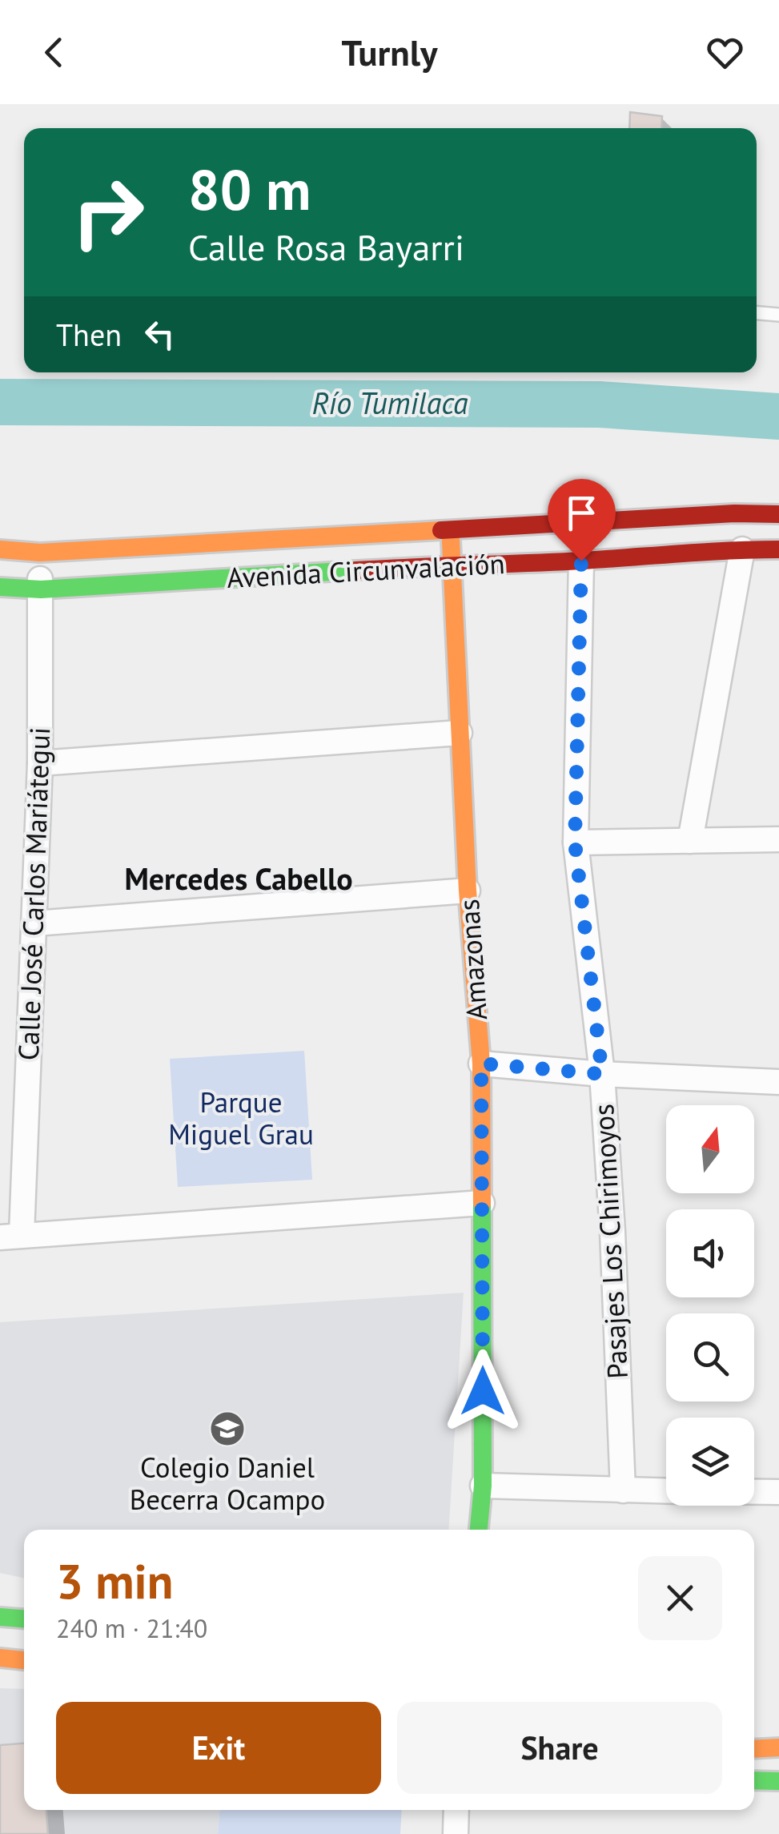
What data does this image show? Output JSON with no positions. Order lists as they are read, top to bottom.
{
  "streets": {
    "main road": ["Avenida Circunvalación", "Amazonas"],
    "street": ["Calle José Carlos Mariátegui", "Pasajes Los Chirimoyos"]
  },
  "crossings": [
    ["Avenida Circunvalación", "Calle José Carlos Mariátegui"],
    ["Avenida Circunvalación", "Amazonas"],
    ["Avenida Circunvalación", "Pasajes Los Chirimoyos"]
  ],
  "districts": ["Mercedes Cabello"],
  "water": ["Río Tumilaca"],
  "parks": ["Parque Miguel Grau"],
  "places": {
    "school or university": ["Colegio Daniel Becerra Ocampo"]
  },
  "north": "top",
  "page": {
    "header": "Turnly",
    "turn": ["80 m", "Calle Rosa Bayarri"],
    "then": "Then",
    "heading": ["3 min", "240 m · 21:40"],
    "buttons": ["Exit", "Share"]
  }
}
